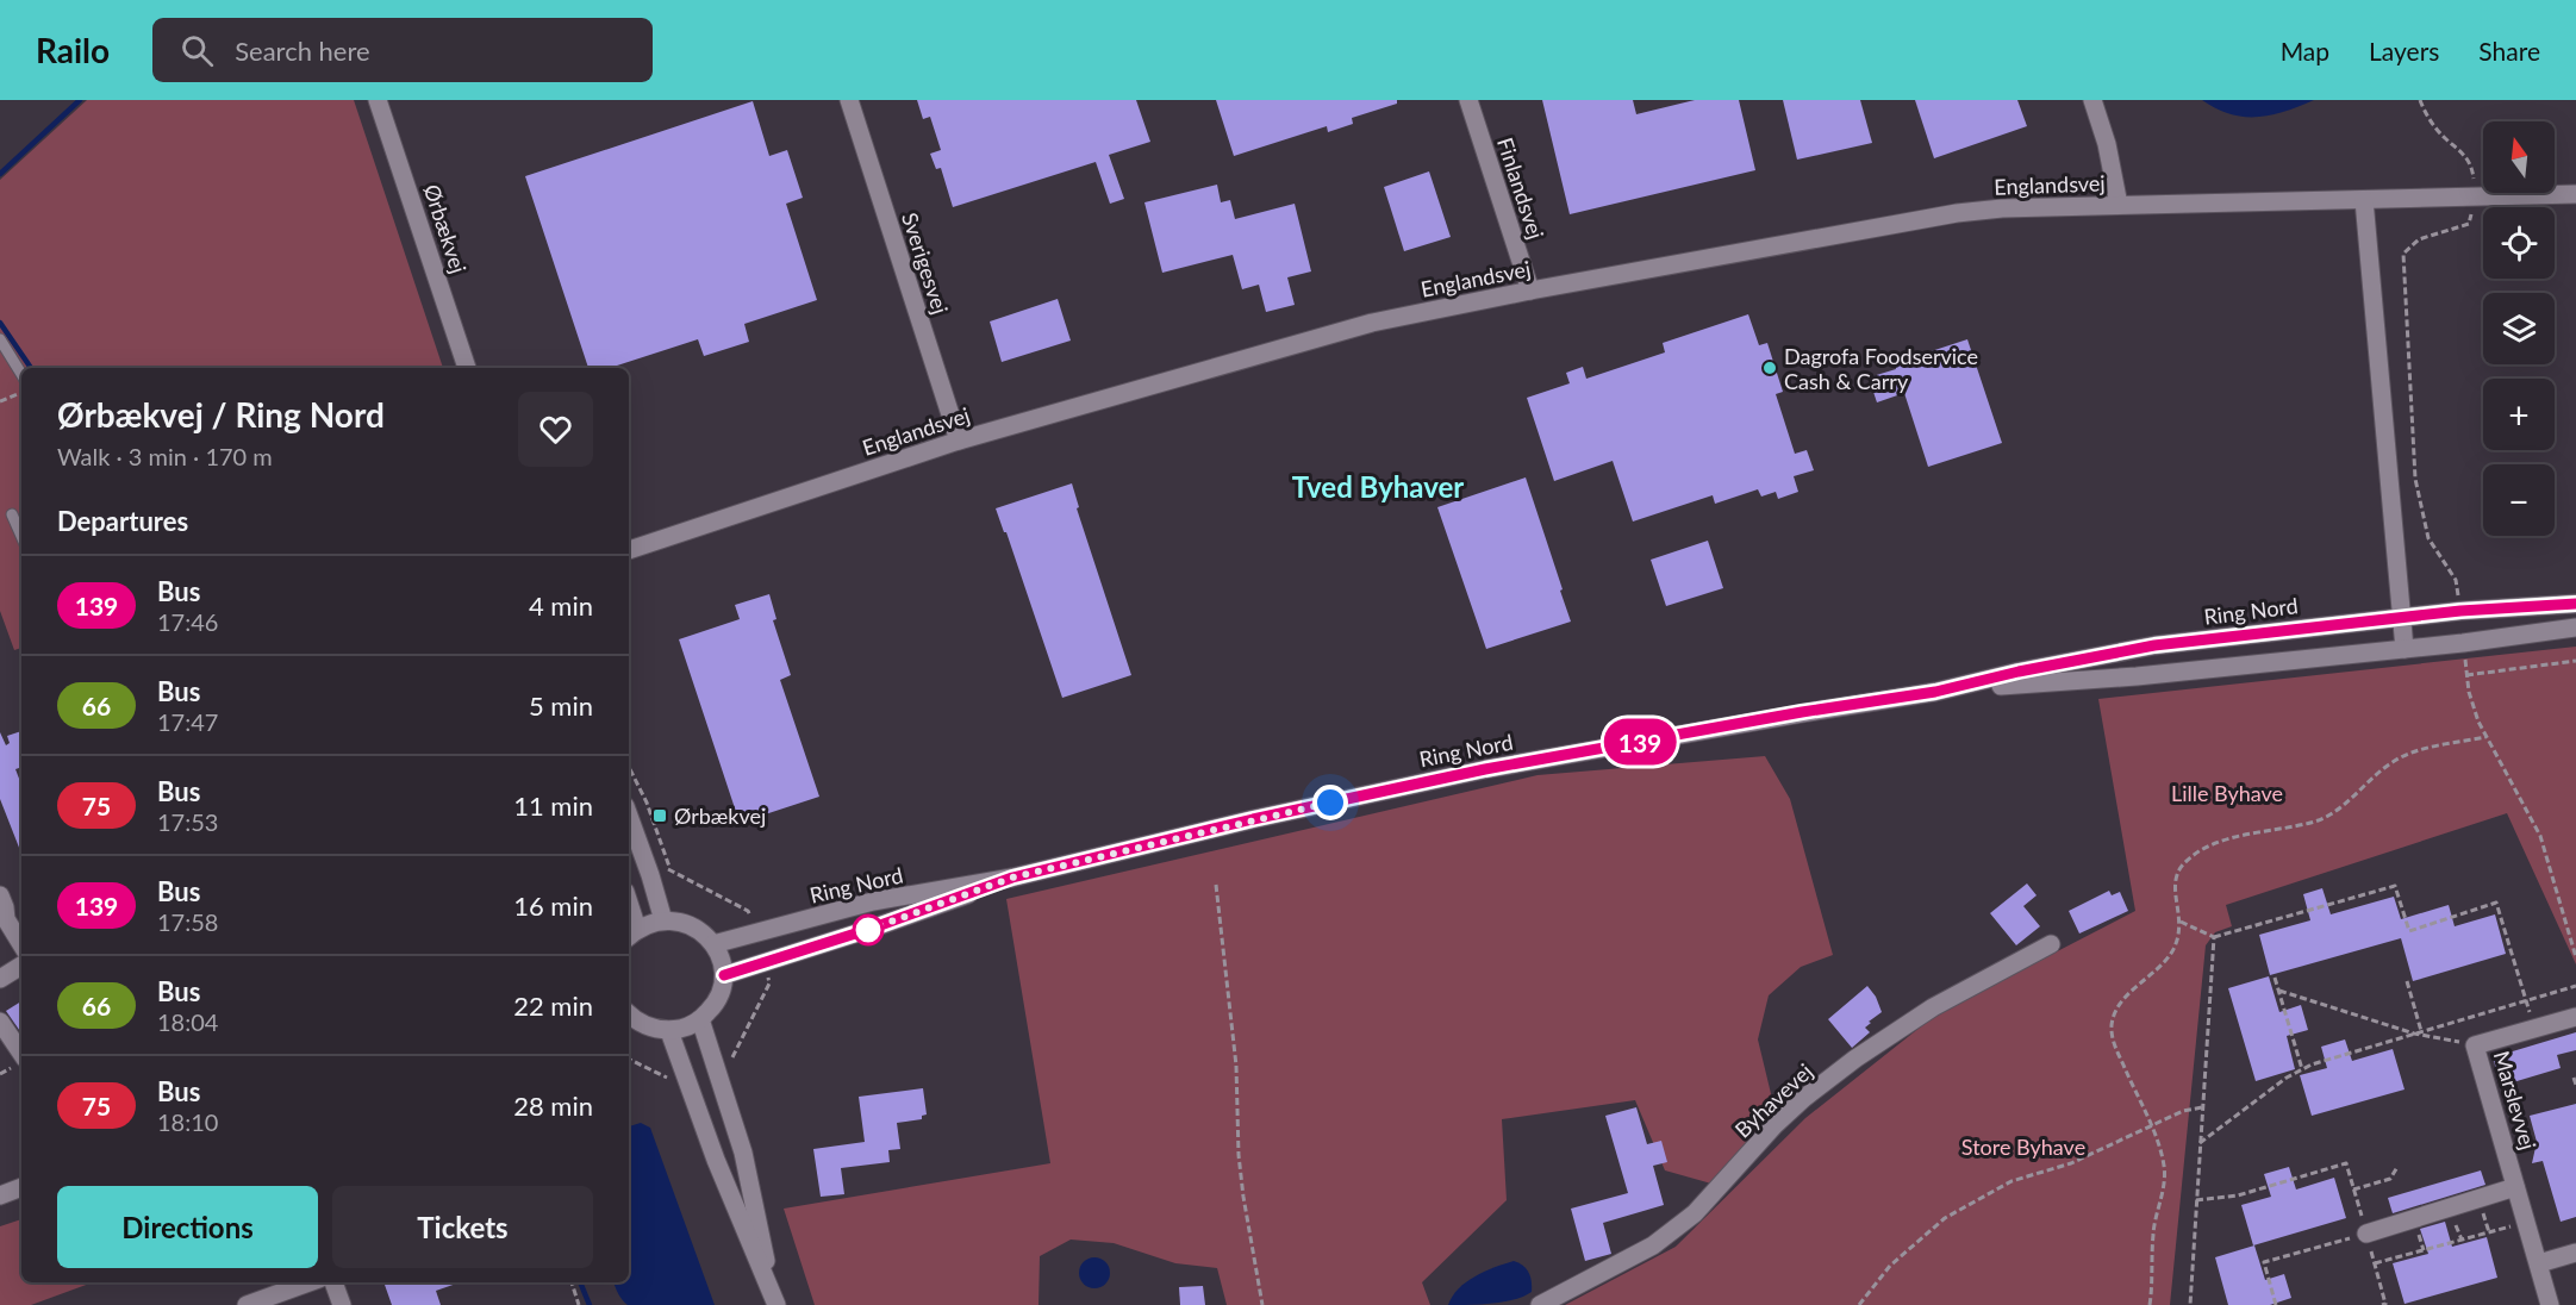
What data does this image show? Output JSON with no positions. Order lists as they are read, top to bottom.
{
  "streets": {
    "street": [
      "Englandsvej",
      "Finlandsvej",
      "Ørbækvej",
      "Sverigesvej",
      "Ring Nord",
      "Byhavevej",
      "Marslevvej"
    ]
  },
  "crossings": [
    ["Englandsvej", "Finlandsvej"],
    ["Englandsvej", "Sverigesvej"]
  ],
  "districts": ["Tved Byhaver"],
  "parks": ["Lille Byhave", "Store Byhave"],
  "places": {
    "other": ["Dagrofa Foodservice Cash & Carry"],
    "transit": ["Ørbækvej"]
  },
  "lines": ["bus line 139"],
  "north": "top",
  "page": {
    "header": "Railo",
    "search": "Search here",
    "nav": ["Map", "Layers", "Share"],
    "on_map": "139",
    "map_buttons": ["+", "−"],
    "heading": [
      ["Ørbækvej / Ring Nord", "Walk · 3 min · 170 m"],
      "Departures"
    ],
    "list": [
      {
        "mark": "139",
        "name": "Bus",
        "note": "17:46",
        "value": "4 min"
      },
      {
        "mark": "66",
        "name": "Bus",
        "note": "17:47",
        "value": "5 min"
      },
      {
        "mark": "75",
        "name": "Bus",
        "note": "17:53",
        "value": "11 min"
      },
      {
        "mark": "139",
        "name": "Bus",
        "note": "17:58",
        "value": "16 min"
      },
      {
        "mark": "66",
        "name": "Bus",
        "note": "18:04",
        "value": "22 min"
      },
      {
        "mark": "75",
        "name": "Bus",
        "note": "18:10",
        "value": "28 min"
      }
    ],
    "buttons": ["Directions", "Tickets"]
  }
}
